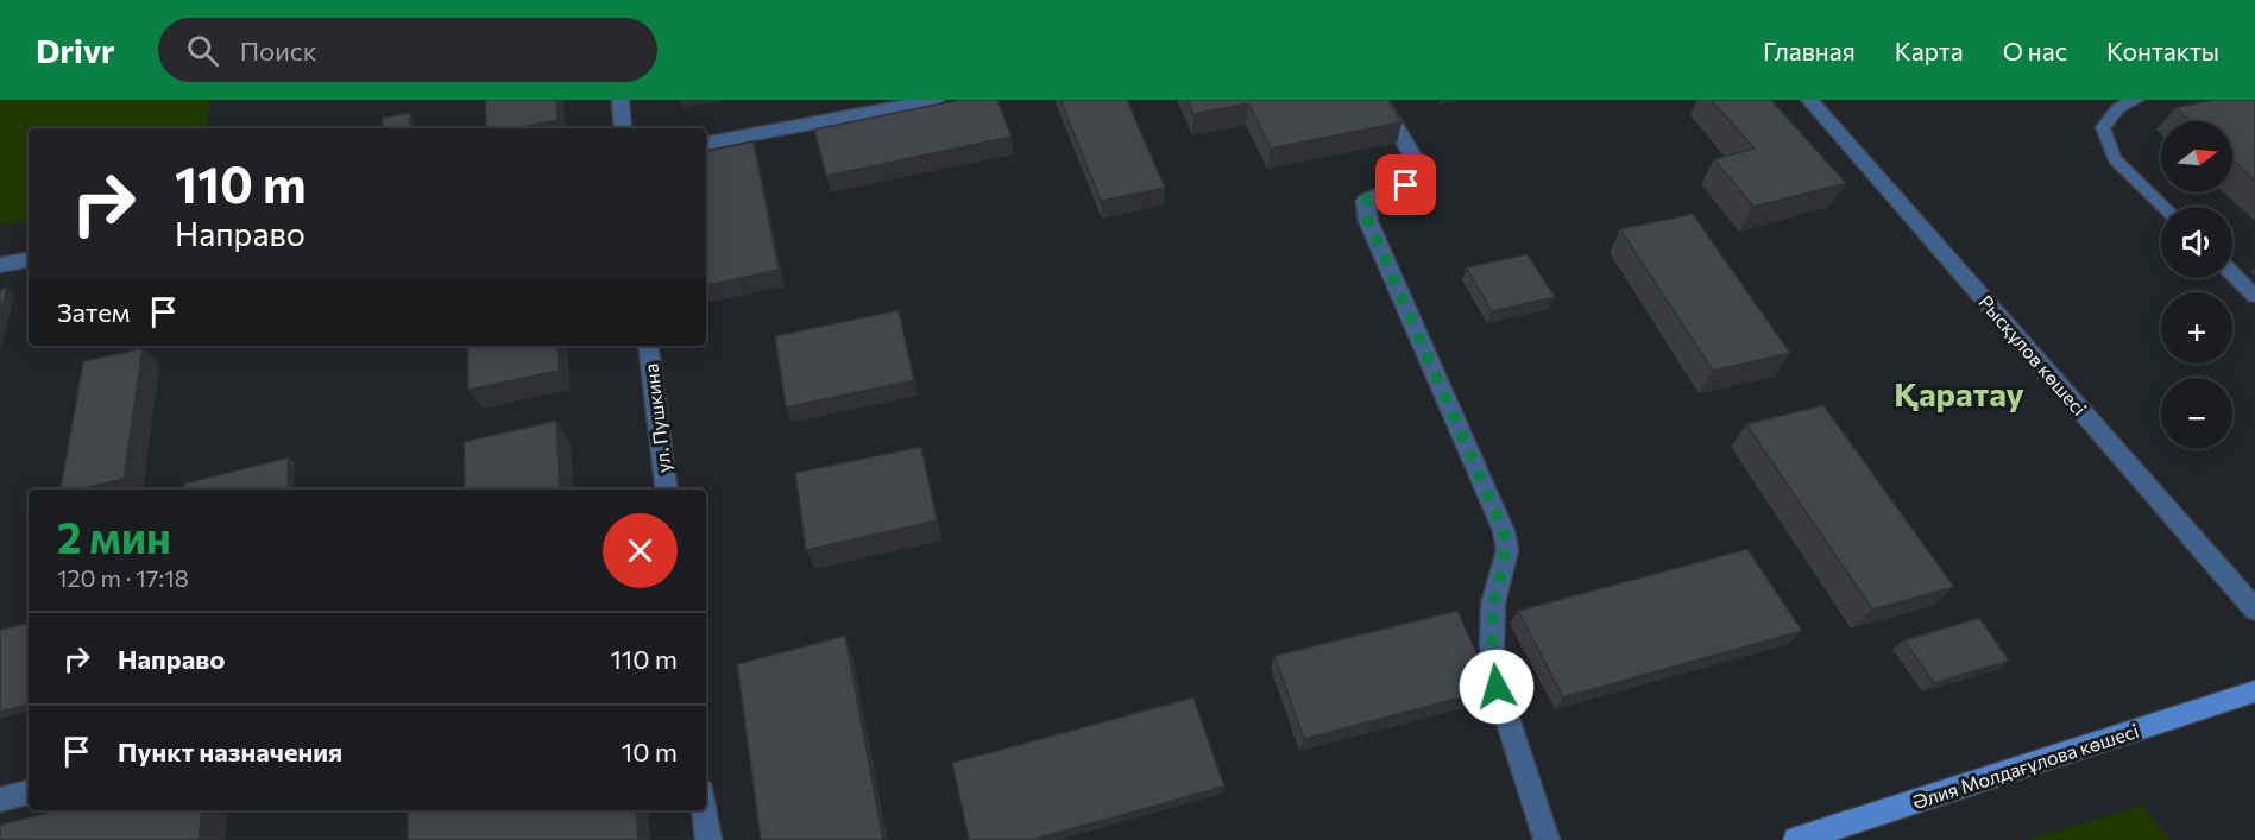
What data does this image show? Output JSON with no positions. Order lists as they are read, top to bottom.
{
  "streets": {
    "street": ["Рысқұлов көшесі", "ул. Пушкина", "Әлия Молдағұлова көшесі"]
  },
  "districts": ["Қаратау"],
  "north": "right",
  "page": {
    "header": "Drivr",
    "search": "Поиск",
    "nav": [
      "Главная",
      "Карта",
      "О нас",
      "Контакты"
    ],
    "map_buttons": ["+", "−"],
    "turn": ["110 m", "Направо"],
    "then": "Затем",
    "heading": ["2 мин", "120 m · 17:18"],
    "list": [
      {
        "name": "Направо",
        "value": "110 m"
      },
      {
        "name": "Пункт назначения",
        "value": "10 m"
      }
    ]
  }
}
